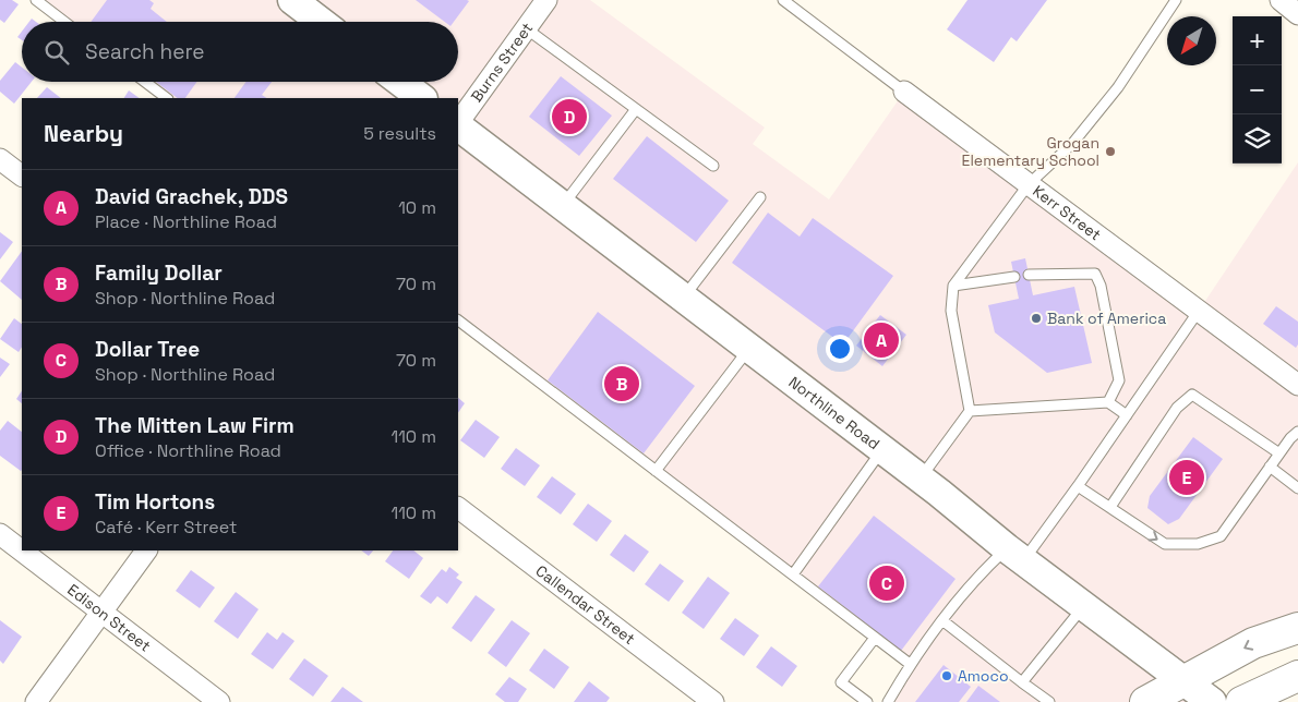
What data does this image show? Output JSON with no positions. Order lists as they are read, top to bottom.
{
  "streets": {
    "main road": ["Northline Road"],
    "street": [
      "Burns Street",
      "Kerr Street",
      "Callendar Street",
      "Edison Street"
    ]
  },
  "places": ["Grogan Elementary School", "Bank of America", "Amoco"],
  "north": "bottom left",
  "page": {
    "map_buttons": ["+", "−"],
    "search": "Search here",
    "pins": [
      "D",
      "A",
      "B",
      "E",
      "C"
    ],
    "heading": ["Nearby", "5 results"],
    "list": [
      {
        "mark": "A",
        "name": "David Grachek, DDS",
        "note": "Place · Northline Road",
        "value": "10 m"
      },
      {
        "mark": "B",
        "name": "Family Dollar",
        "note": "Shop · Northline Road",
        "value": "70 m"
      },
      {
        "mark": "C",
        "name": "Dollar Tree",
        "note": "Shop · Northline Road",
        "value": "70 m"
      },
      {
        "mark": "D",
        "name": "The Mitten Law Firm",
        "note": "Office · Northline Road",
        "value": "110 m"
      },
      {
        "mark": "E",
        "name": "Tim Hortons",
        "note": "Café · Kerr Street",
        "value": "110 m"
      }
    ]
  }
}
